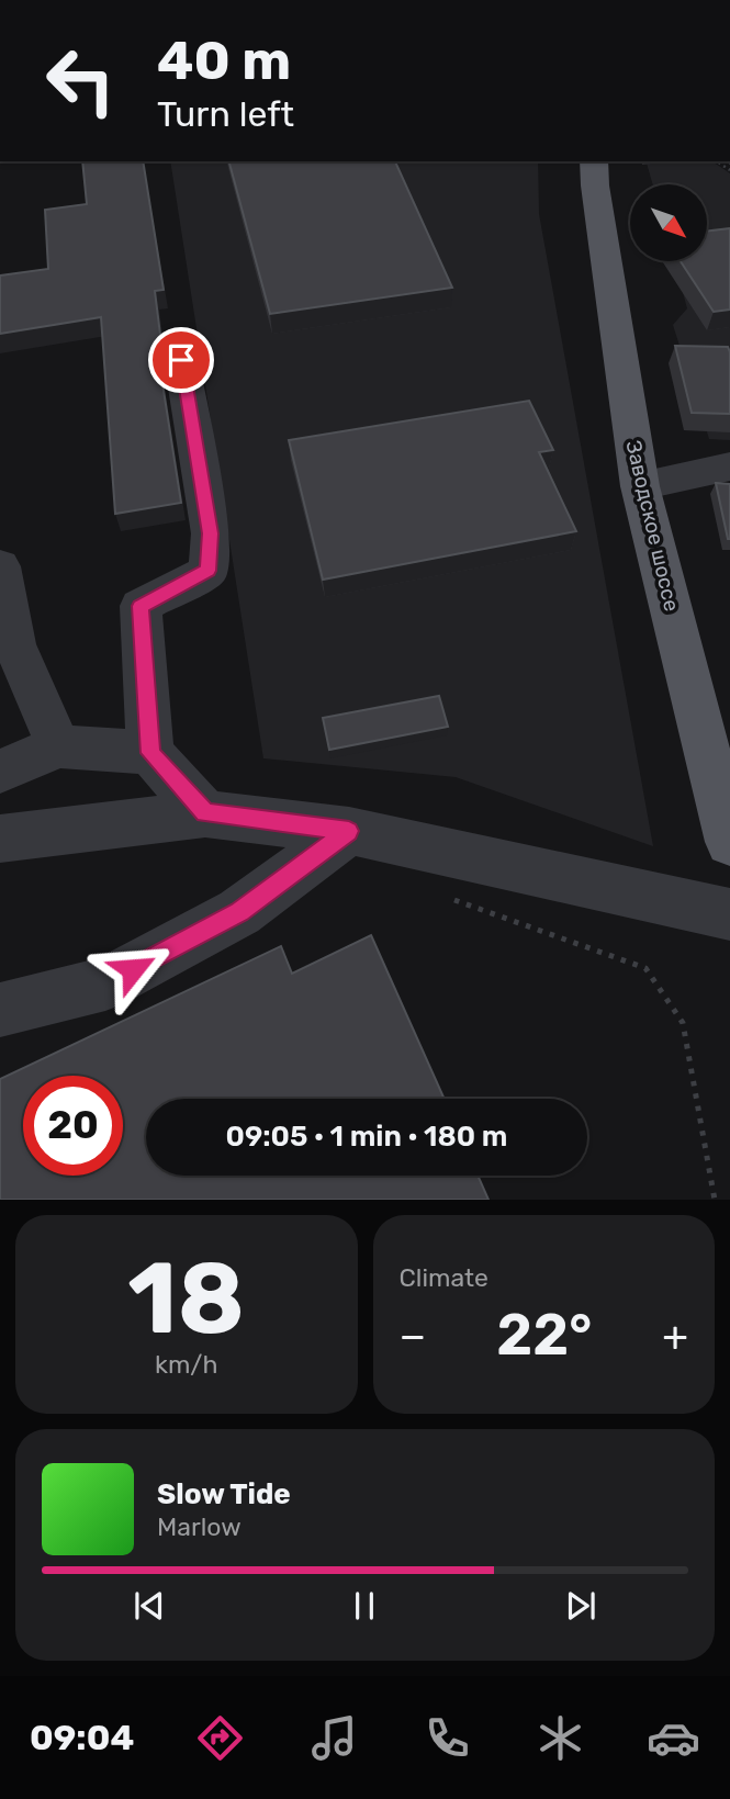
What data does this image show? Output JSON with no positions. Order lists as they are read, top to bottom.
{
  "streets": {
    "main road": ["Заводское шоссе"]
  },
  "north": "bottom right",
  "page": {
    "turn": ["40 m", "Turn left"],
    "limit": "20",
    "trip": "09:05 · 1 min · 180 m",
    "tile": [
      ["18", "km/h"],
      "Climate"
    ],
    "heat": ["−", "22°", "+"],
    "song": ["Slow Tide", "Marlow"],
    "tabs": "09:04"
  }
}
